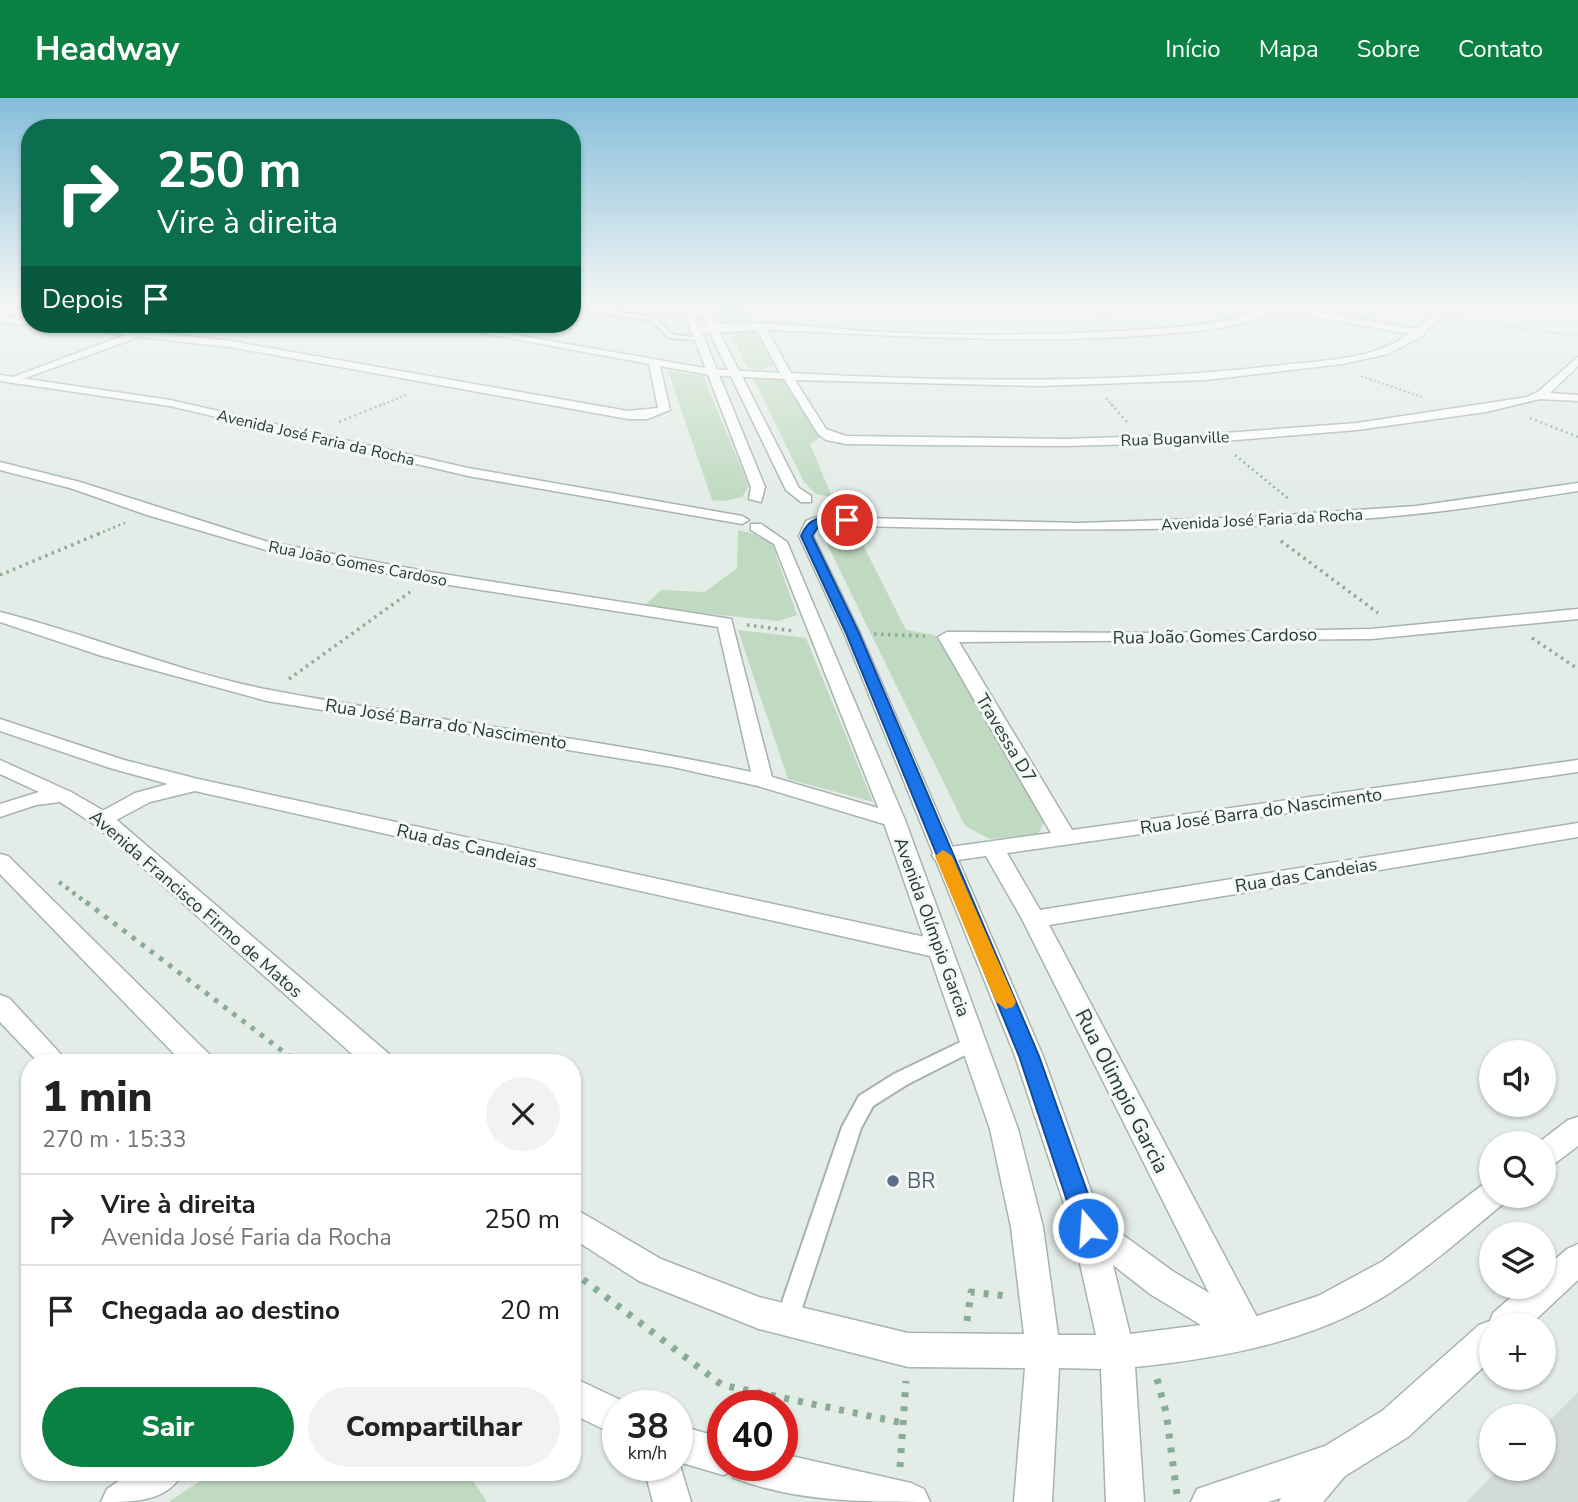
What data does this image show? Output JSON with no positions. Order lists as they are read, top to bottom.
{
  "streets": {
    "street": [
      "Avenida José Faria da Rocha",
      "Rua Buganville",
      "Rua João Gomes Cardoso",
      "Rua José Barra do Nascimento",
      "Travessa D7",
      "Rua das Candeias",
      "Avenida Francisco Firmo de Matos",
      "Avenida Olímpio Garcia",
      "Rua Olimpio Garcia"
    ]
  },
  "crossings": [
    ["Avenida José Faria da Rocha", "Avenida Olímpio Garcia"],
    ["Rua João Gomes Cardoso", "Travessa D7"],
    ["Rua José Barra do Nascimento", "Travessa D7"],
    ["Rua José Barra do Nascimento", "Avenida Olímpio Garcia"],
    ["Rua José Barra do Nascimento", "Rua Olimpio Garcia"],
    ["Rua das Candeias", "Avenida Olímpio Garcia"],
    ["Rua das Candeias", "Rua Olimpio Garcia"]
  ],
  "places": ["BR"],
  "page": {
    "header": "Headway",
    "nav": [
      "Início",
      "Mapa",
      "Sobre",
      "Contato"
    ],
    "turn": ["250 m", "Vire à direita"],
    "then": "Depois",
    "map_buttons": ["+", "−"],
    "heading": ["1 min", "270 m · 15:33"],
    "list": [
      {
        "name": "Vire à direita",
        "note": "Avenida José Faria da Rocha",
        "value": "250 m"
      },
      {
        "name": "Chegada ao destino",
        "value": "20 m"
      }
    ],
    "buttons": ["Sair", "Compartilhar"],
    "speed": "38 km/h",
    "limit": "40"
  }
}
